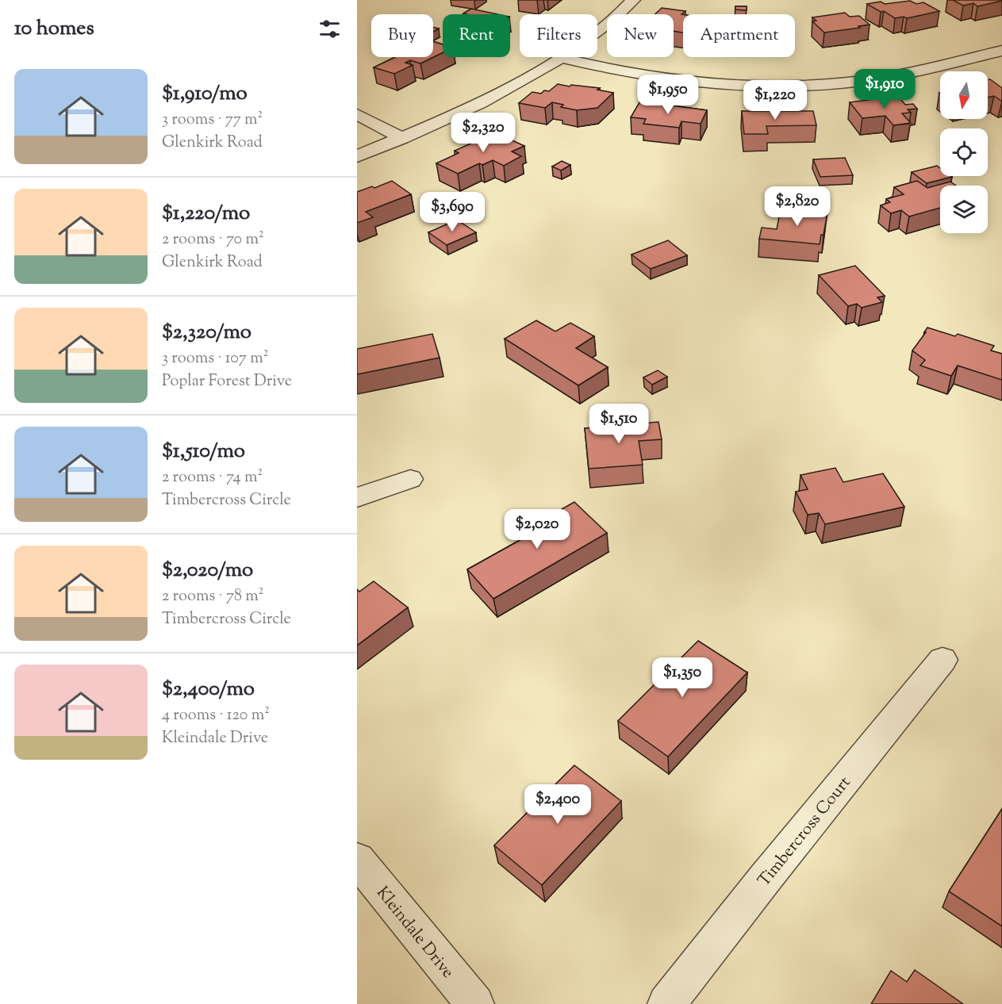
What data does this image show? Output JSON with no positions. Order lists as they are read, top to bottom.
{
  "streets": {
    "street": ["Timbercross Court", "Kleindale Drive"]
  },
  "north": "bottom",
  "page": {
    "heading": "10 homes",
    "chip": [
      "Buy",
      "Rent",
      "Filters",
      "New",
      "Apartment"
    ],
    "list": [
      {
        "name": "$1,910/mo",
        "note": "3 rooms · 77 m² · Glenkirk Road"
      },
      {
        "name": "$1,220/mo",
        "note": "2 rooms · 70 m² · Glenkirk Road"
      },
      {
        "name": "$2,320/mo",
        "note": "3 rooms · 107 m² · Poplar Forest Drive"
      },
      {
        "name": "$1,510/mo",
        "note": "2 rooms · 74 m² · Timbercross Circle"
      },
      {
        "name": "$2,020/mo",
        "note": "2 rooms · 78 m² · Timbercross Circle"
      },
      {
        "name": "$2,400/mo",
        "note": "4 rooms · 120 m² · Kleindale Drive"
      }
    ],
    "price": [
      "$1,910",
      "$1,950",
      "$1,220",
      "$2,320",
      "$2,820",
      "$3,690",
      "$1,510",
      "$2,020",
      "$1,350",
      "$2,400"
    ]
  }
}
